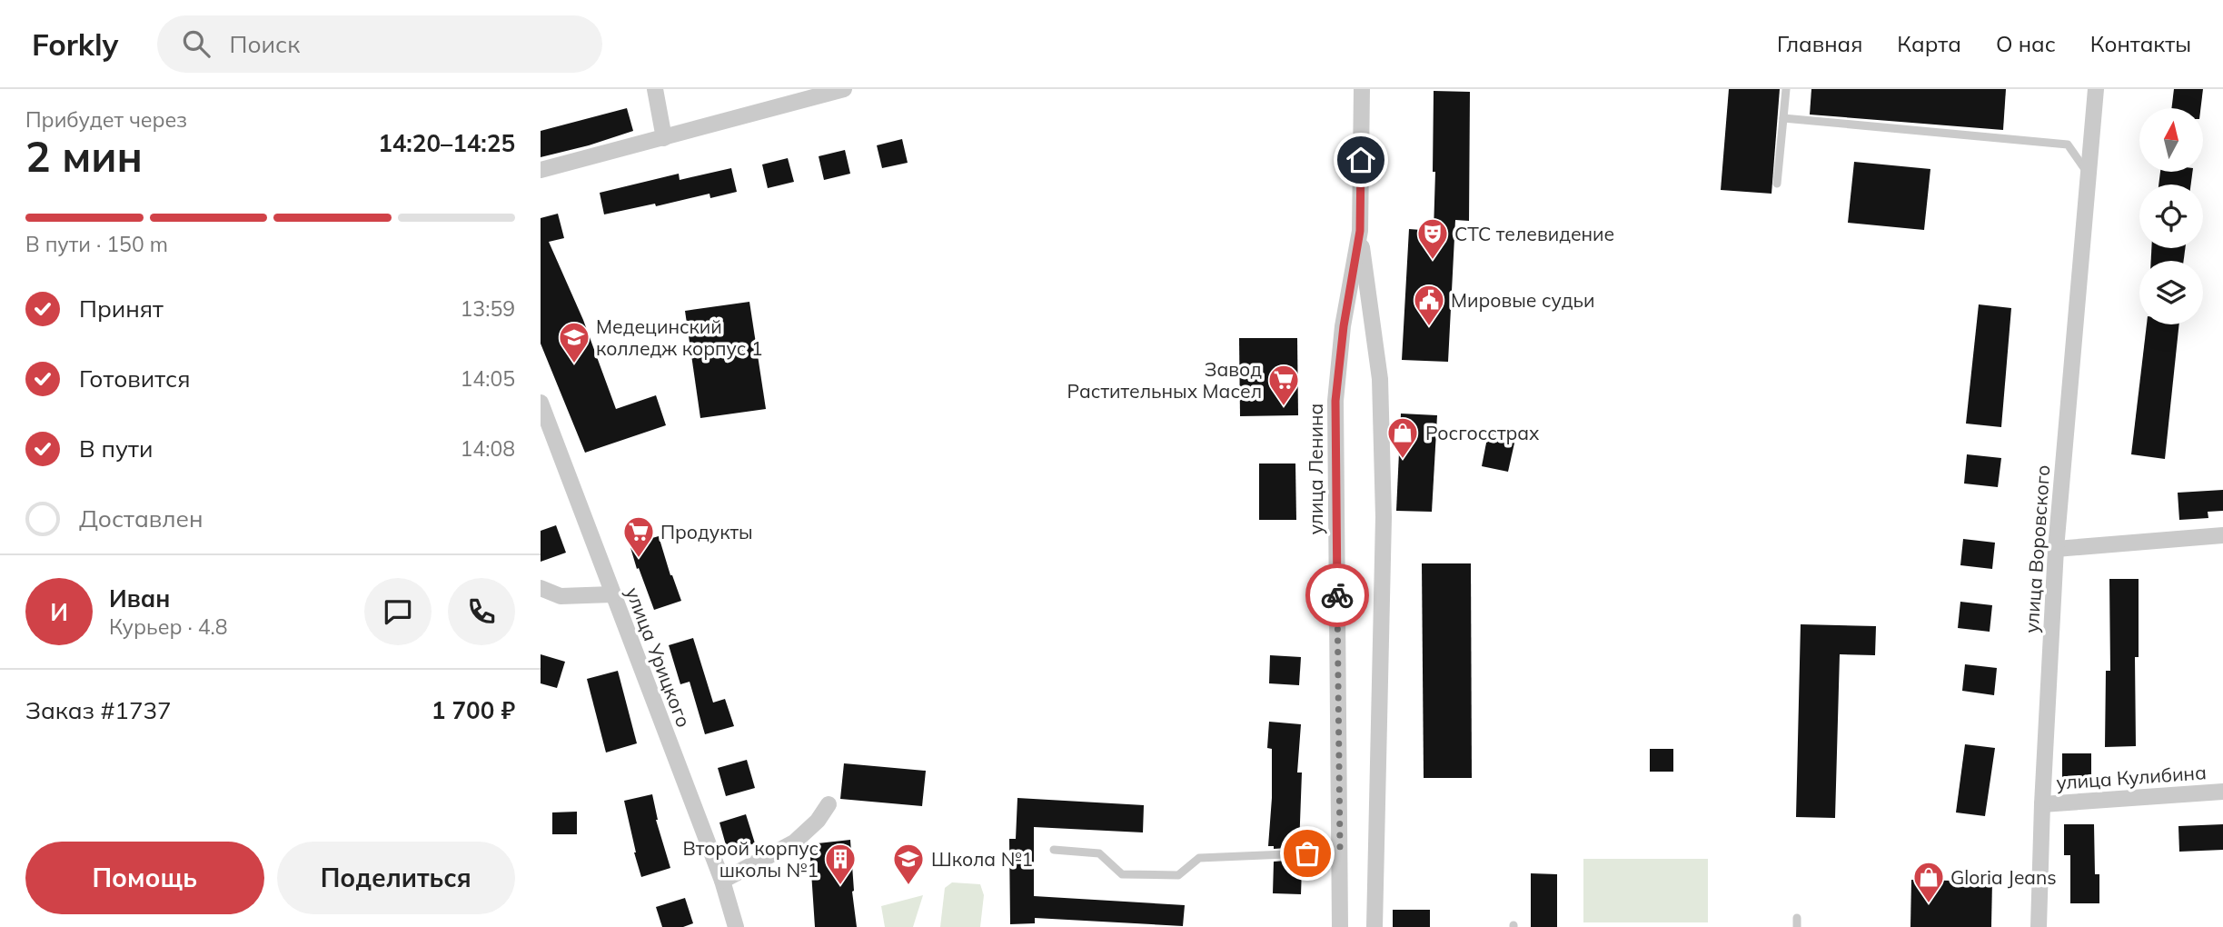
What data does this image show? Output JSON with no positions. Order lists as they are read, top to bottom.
{
  "streets": {
    "street": [
      "улица Ленина",
      "улица Воровского",
      "улица Урицкого",
      "улица Кулибина"
    ]
  },
  "crossings": [
    ["улица Воровского", "улица Кулибина"]
  ],
  "places": {
    "theatre": ["СТС телевидение"],
    "public building": ["Мировые судьи"],
    "school or university": ["Медецинский колледж корпус 1", "Школа №1"],
    "supermarket": ["Завод Растительных Масел", "Продукты"],
    "shop": ["Росгосстрах", "Gloria Jeans"],
    "building": ["Второй корпус школы №1"]
  },
  "north": "top",
  "page": {
    "header": "Forkly",
    "search": "Поиск",
    "nav": [
      "Главная",
      "Карта",
      "О нас",
      "Контакты"
    ],
    "heading": ["2 мин", "Прибудет через", "14:20–14:25"],
    "panel": [
      "Иван",
      "Курьер · 4.8",
      "Заказ #1737",
      "1 700 ₽"
    ],
    "bar": "В пути · 150 m",
    "list": [
      ["Принят", "13:59"],
      ["Готовится", "14:05"],
      ["В пути", "14:08"],
      "Доставлен"
    ],
    "round": "И",
    "buttons": ["Помощь", "Поделиться"]
  }
}
